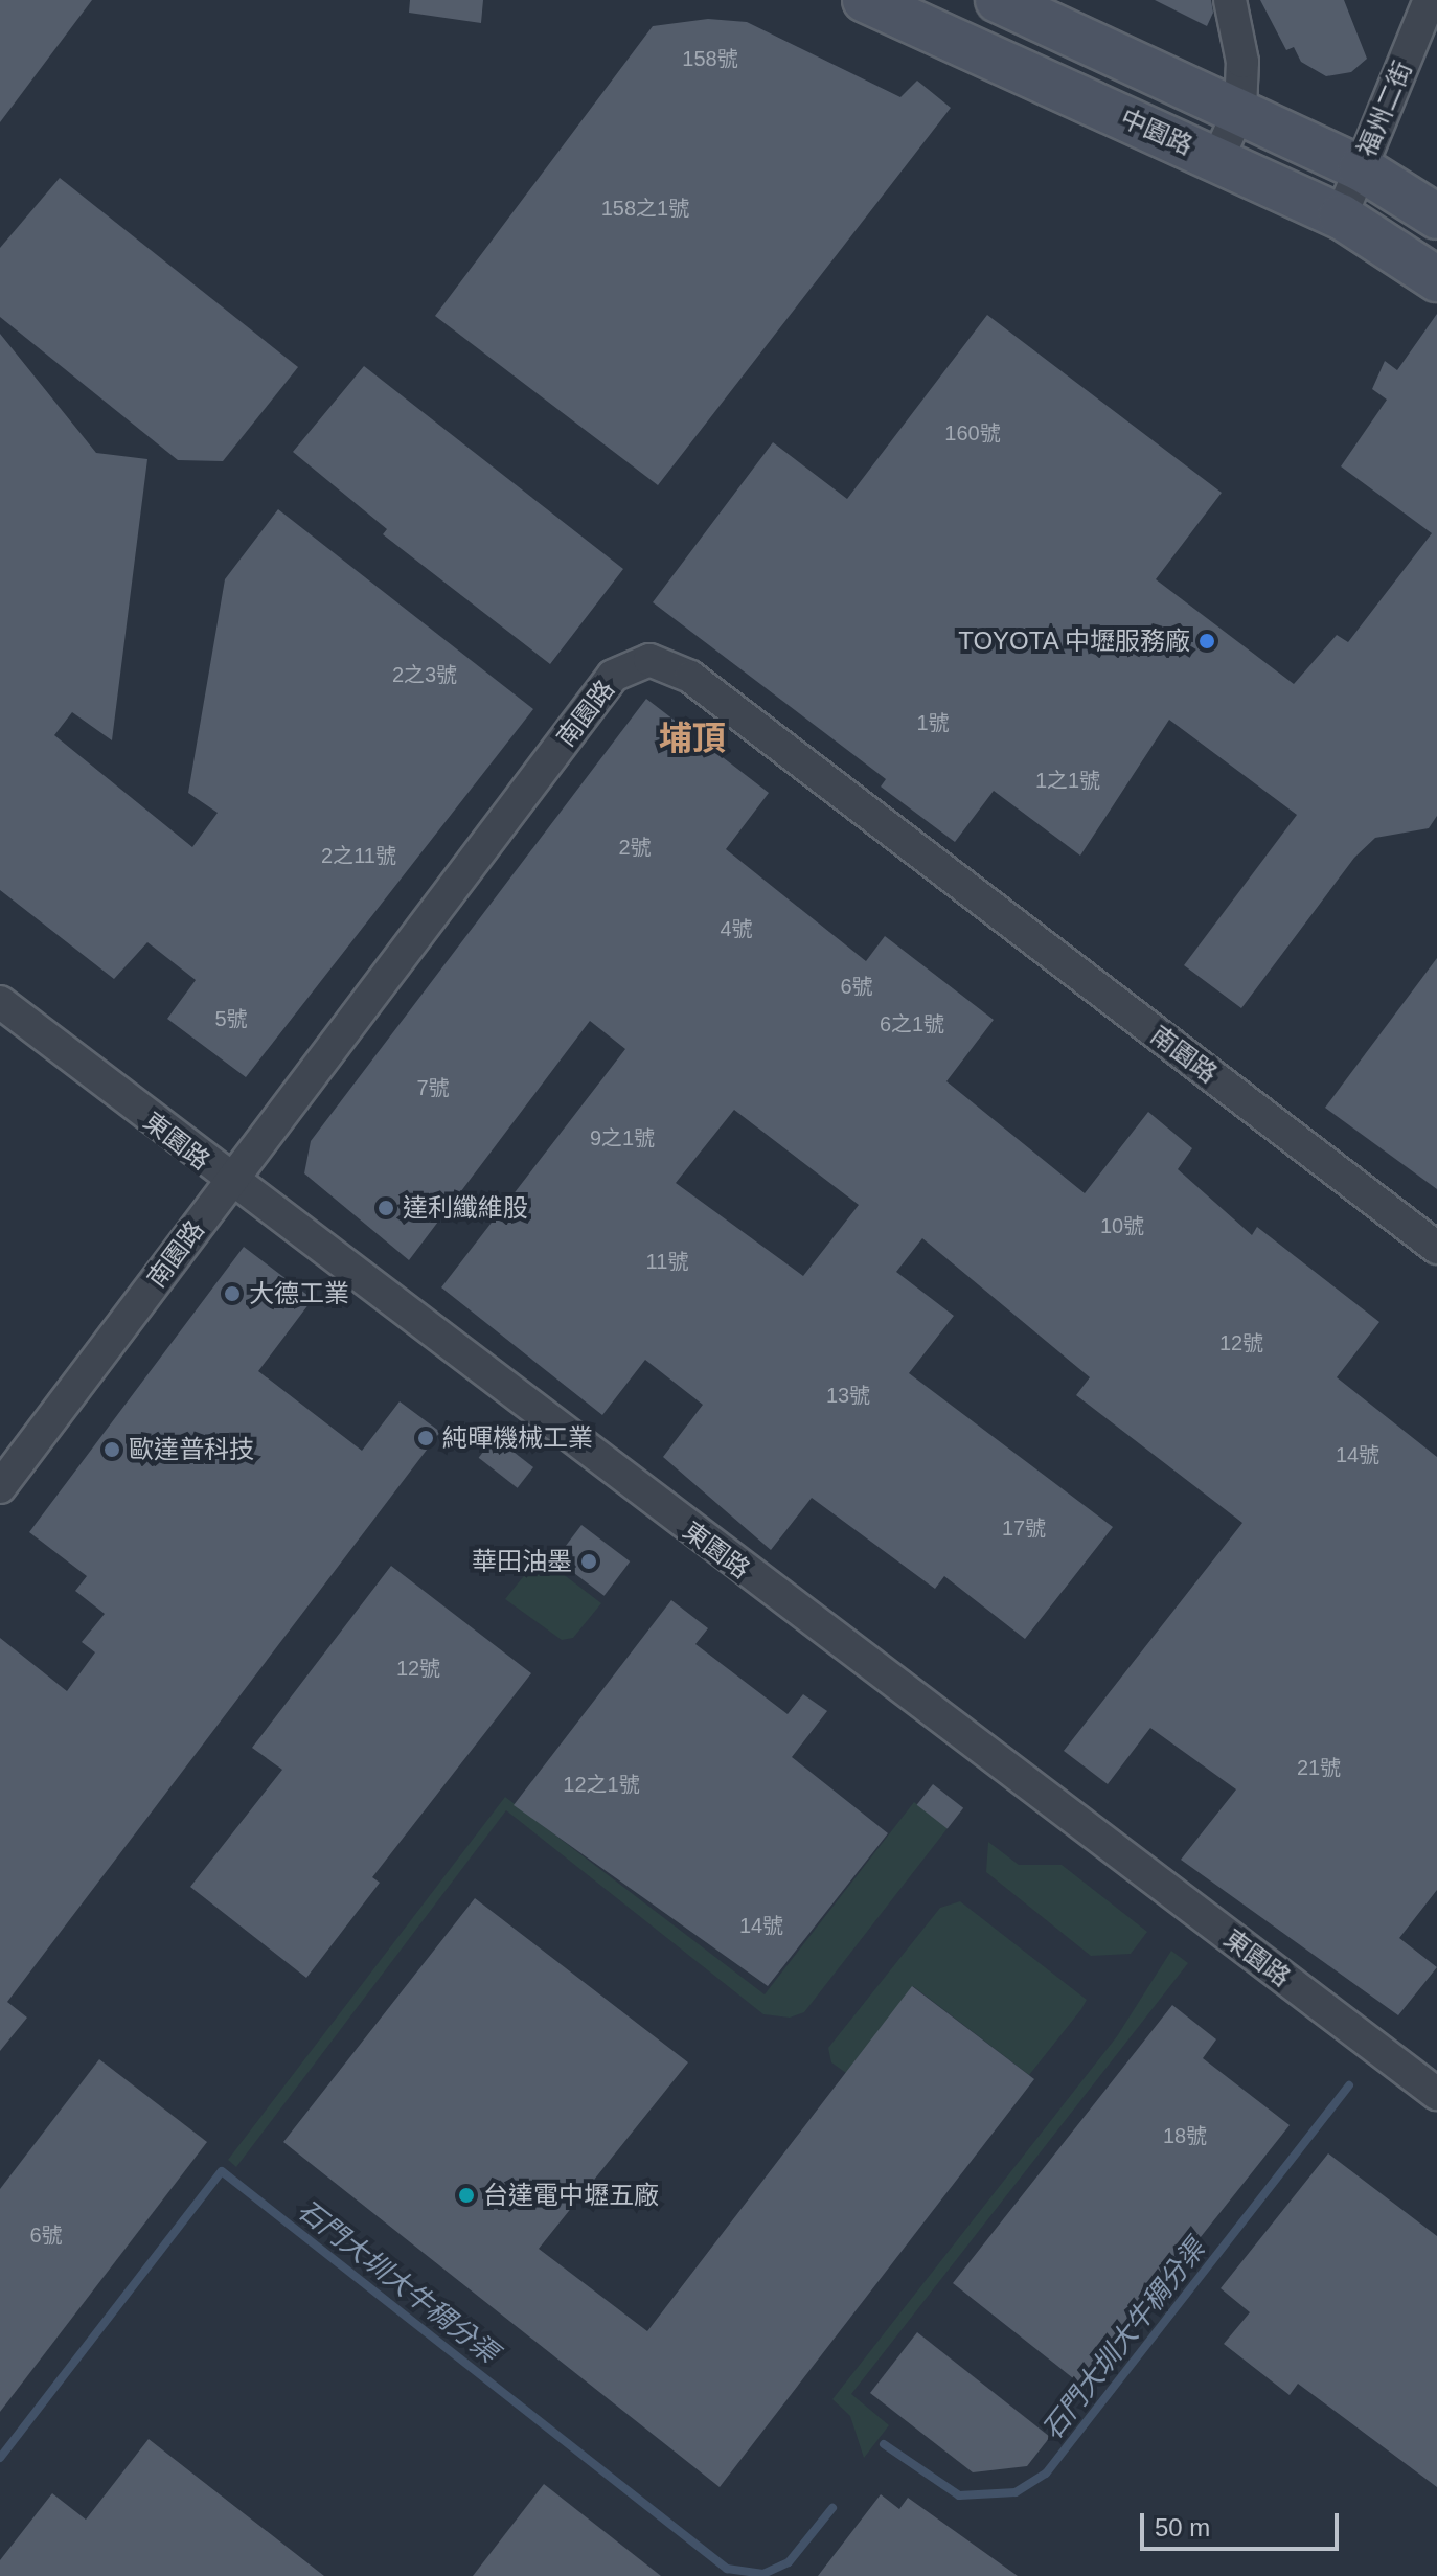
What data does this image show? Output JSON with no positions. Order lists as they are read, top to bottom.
{
  "streets": {
    "main road": ["中園路"],
    "street": ["福州二街", "南園路", "東園路"]
  },
  "crossings": [
    ["福州二街", "中園路"],
    ["南園路", "東園路"]
  ],
  "districts": ["埔頂"],
  "water": ["石門大圳大牛稠分渠"],
  "places": [
    "TOYOTA 中壢服務廠",
    "達利纖維股",
    "大德工業",
    "純暉機械工業",
    "歐達普科技",
    "華田油墨",
    "台達電中壢五廠"
  ],
  "house_numbers": [
    "158號",
    "158之1號",
    "160號",
    "2之3號",
    "1號",
    "1之1號",
    "2號",
    "2之11號",
    "4號",
    "6號",
    "5號",
    "6之1號",
    "7號",
    "9之1號",
    "10號",
    "11號",
    "12號",
    "13號",
    "14號",
    "17號",
    "12號",
    "21號",
    "12之1號",
    "14號",
    "18號",
    "6號"
  ],
  "scale_bar": "50 m"
}
